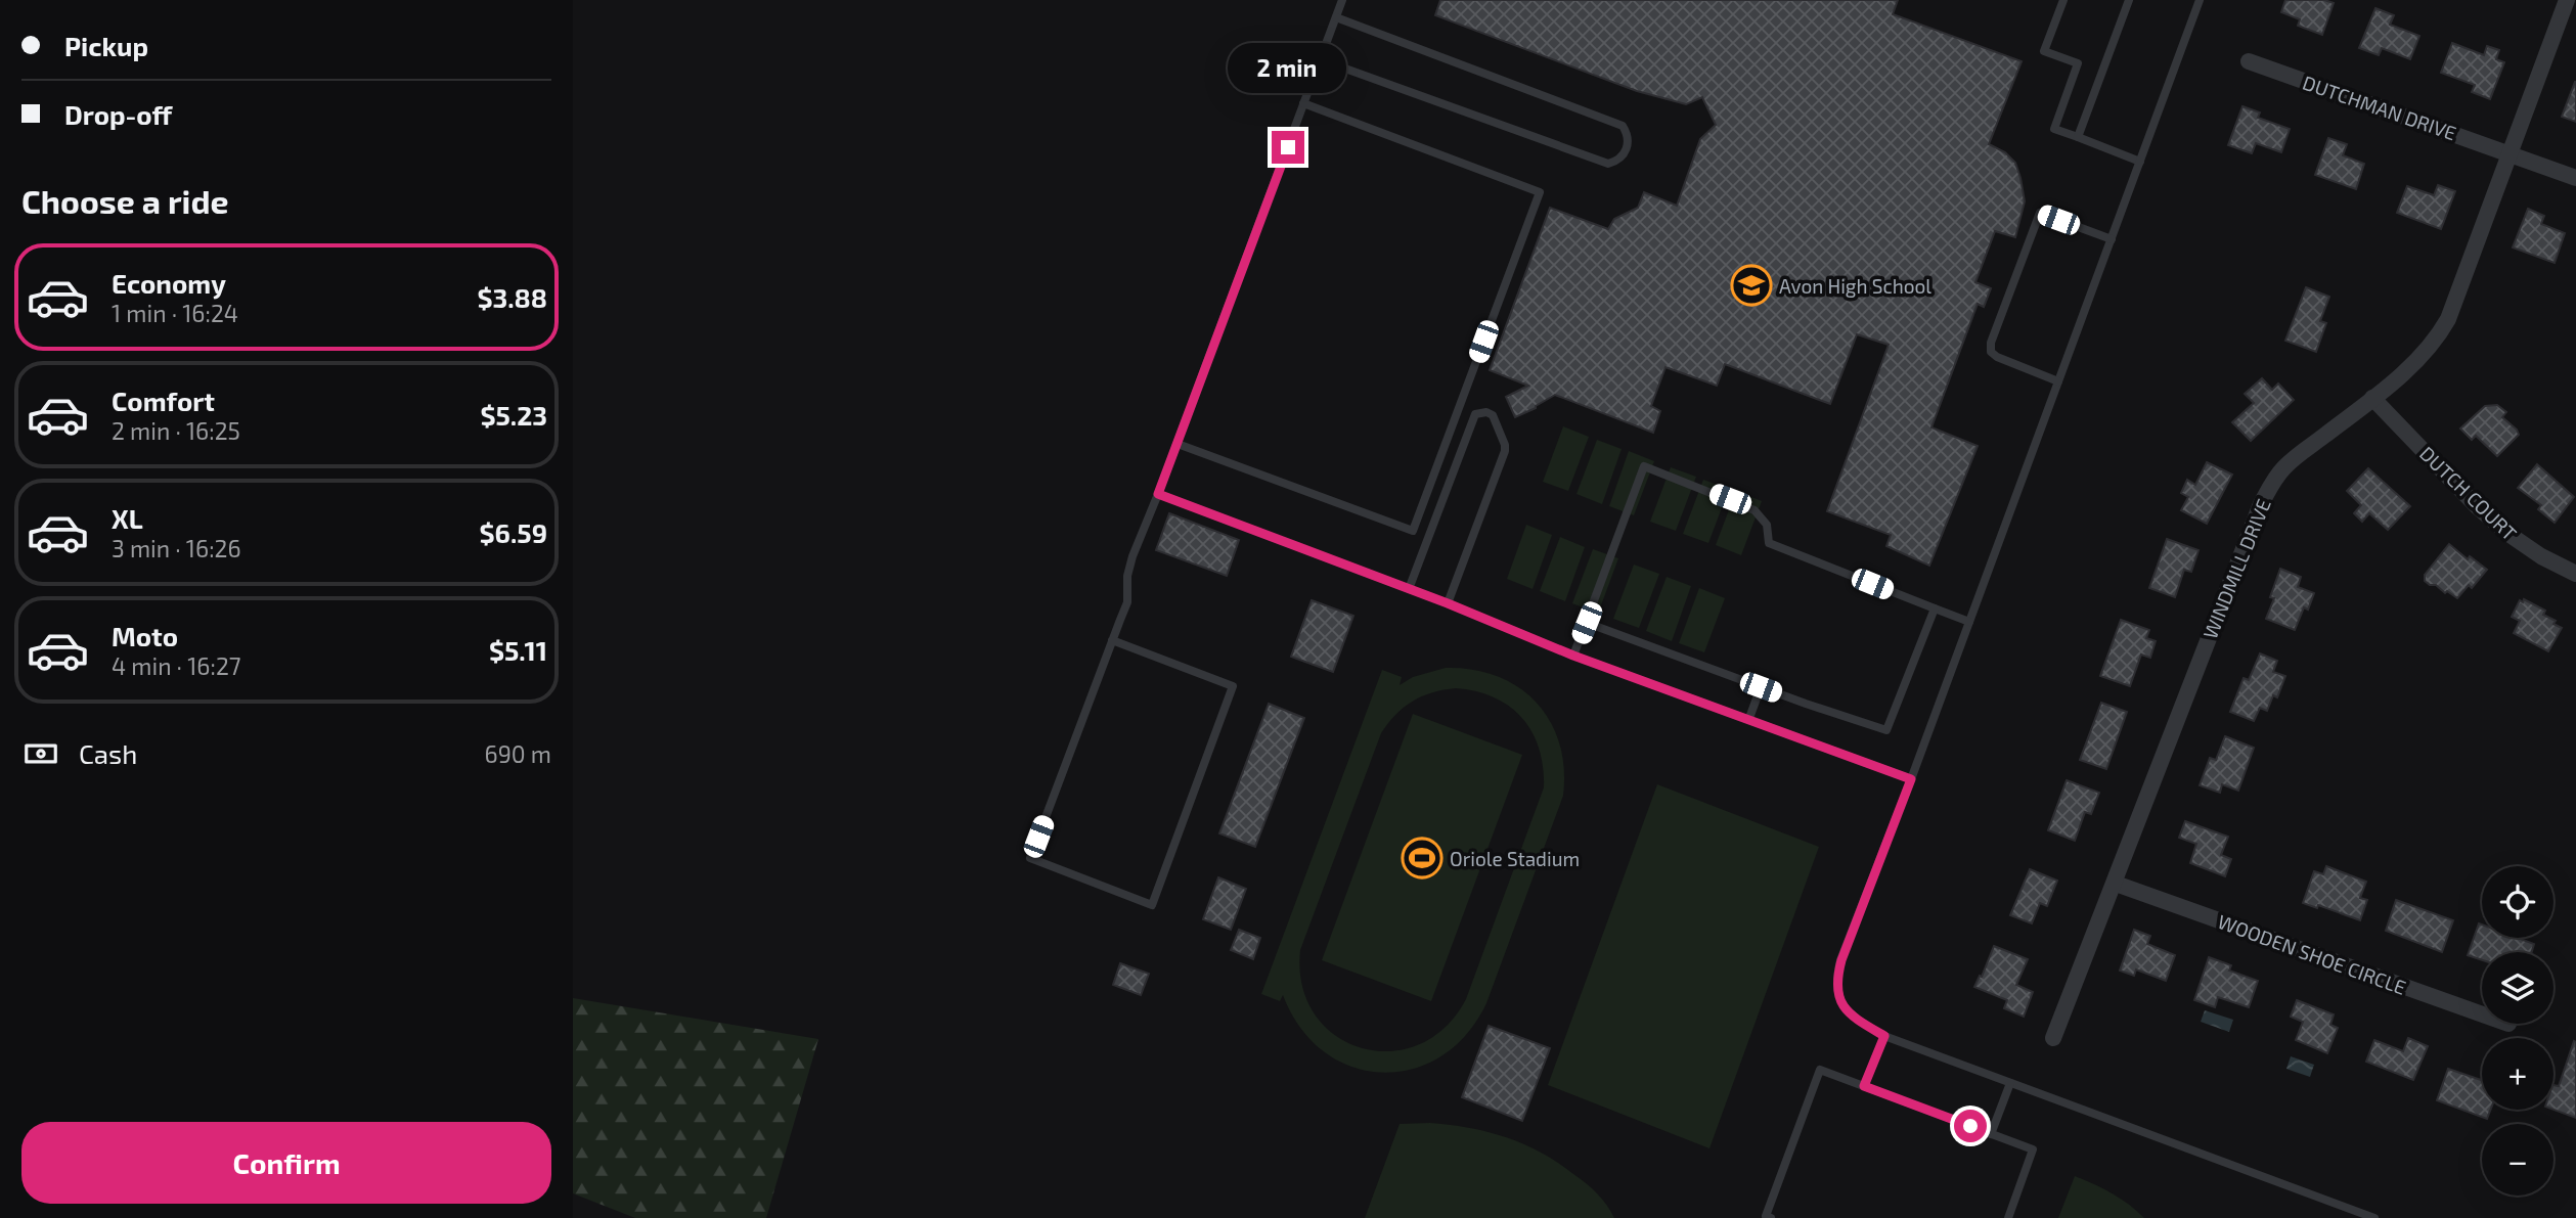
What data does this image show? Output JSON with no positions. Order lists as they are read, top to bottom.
{
  "streets": {
    "street": [
      "DUTCHMAN DRIVE",
      "DUTCH COURT",
      "WINDMILL DRIVE",
      "WOODEN SHOE CIRCLE"
    ]
  },
  "crossings": [
    ["DUTCHMAN DRIVE", "WINDMILL DRIVE"],
    ["DUTCH COURT", "WINDMILL DRIVE"],
    ["WINDMILL DRIVE", "WOODEN SHOE CIRCLE"]
  ],
  "places": {
    "school or university": ["Avon High School"],
    "sports": ["Oriole Stadium"]
  },
  "page": {
    "banner": ["Pickup", "Drop-off"],
    "bubble": "2 min",
    "heading": "Choose a ride",
    "list": [
      {
        "name": "Economy",
        "note": "1 min · 16:24",
        "value": "$3.88"
      },
      {
        "name": "Comfort",
        "note": "2 min · 16:25",
        "value": "$5.23"
      },
      {
        "name": "XL",
        "note": "3 min · 16:26",
        "value": "$6.59"
      },
      {
        "name": "Moto",
        "note": "4 min · 16:27",
        "value": "$5.11"
      }
    ],
    "pay": ["Cash", "690 m"],
    "map_buttons": ["+", "−"],
    "buttons": "Confirm"
  }
}
